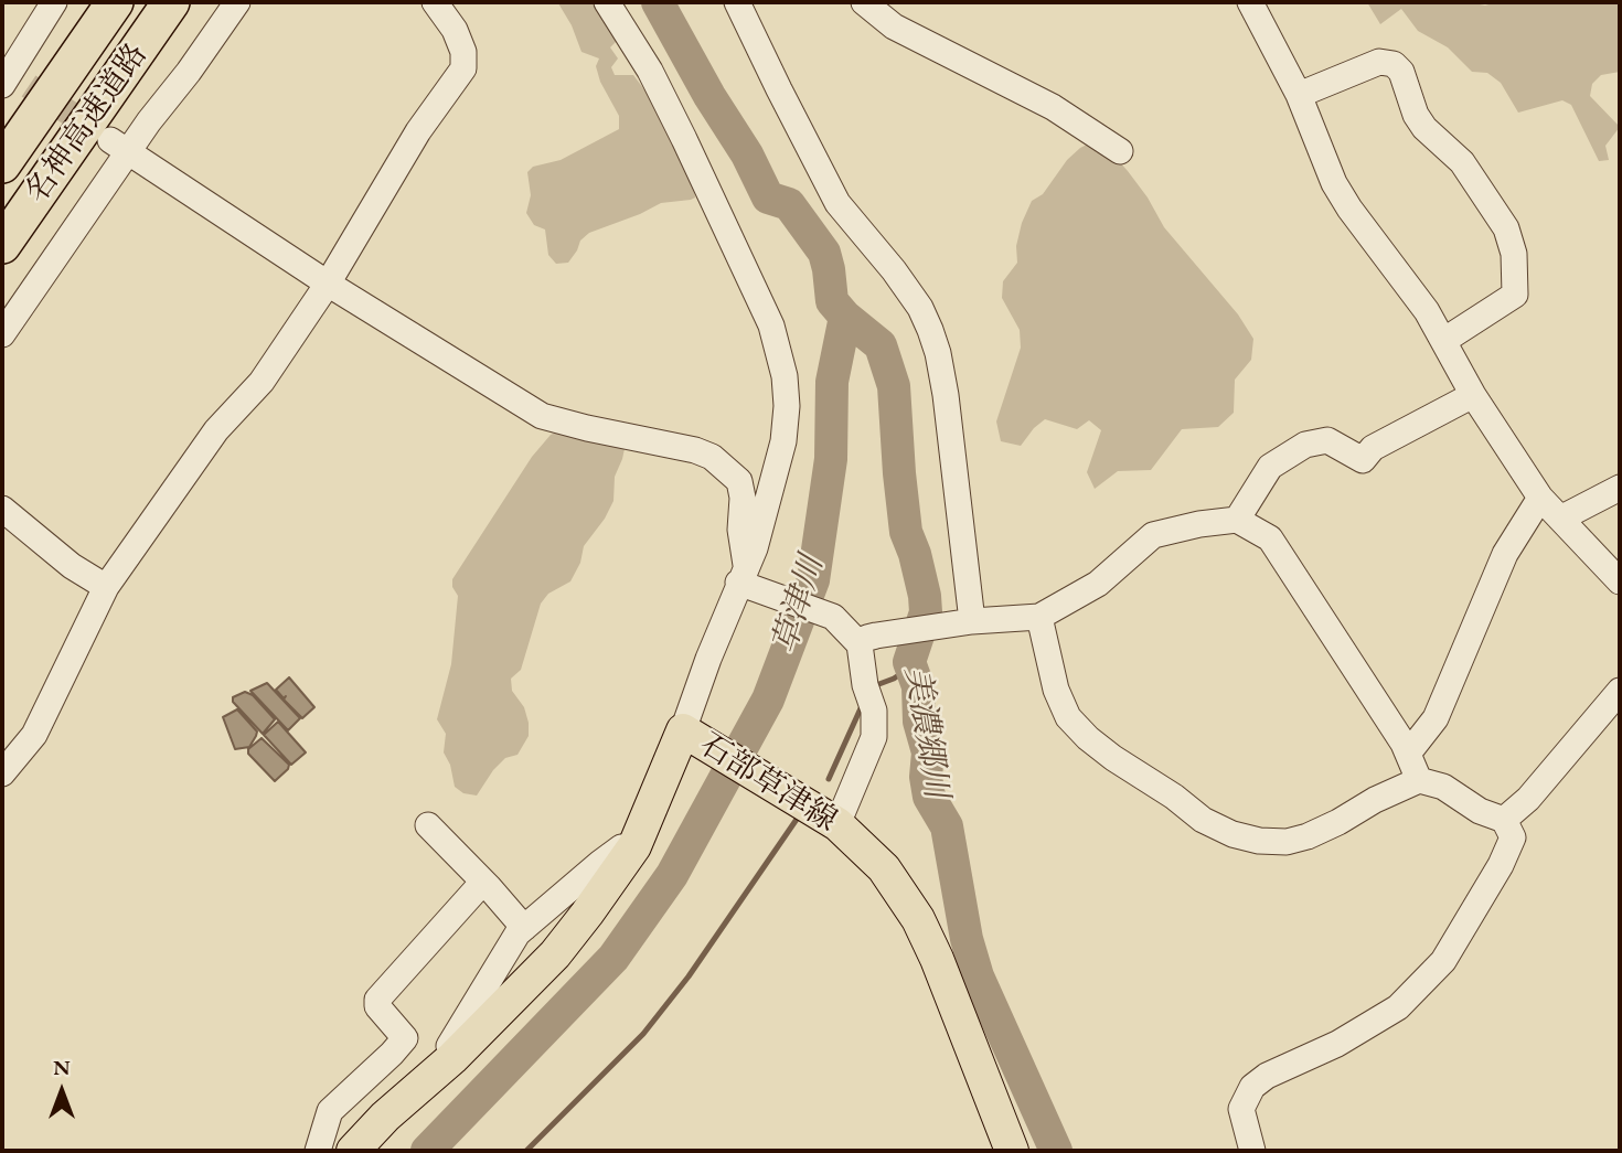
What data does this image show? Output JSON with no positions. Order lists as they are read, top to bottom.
{
  "streets": {
    "highway": ["名神高速道路"],
    "main road": ["石部草津線"]
  },
  "water": ["草津川", "美濃郷川"],
  "north": "top"
}
